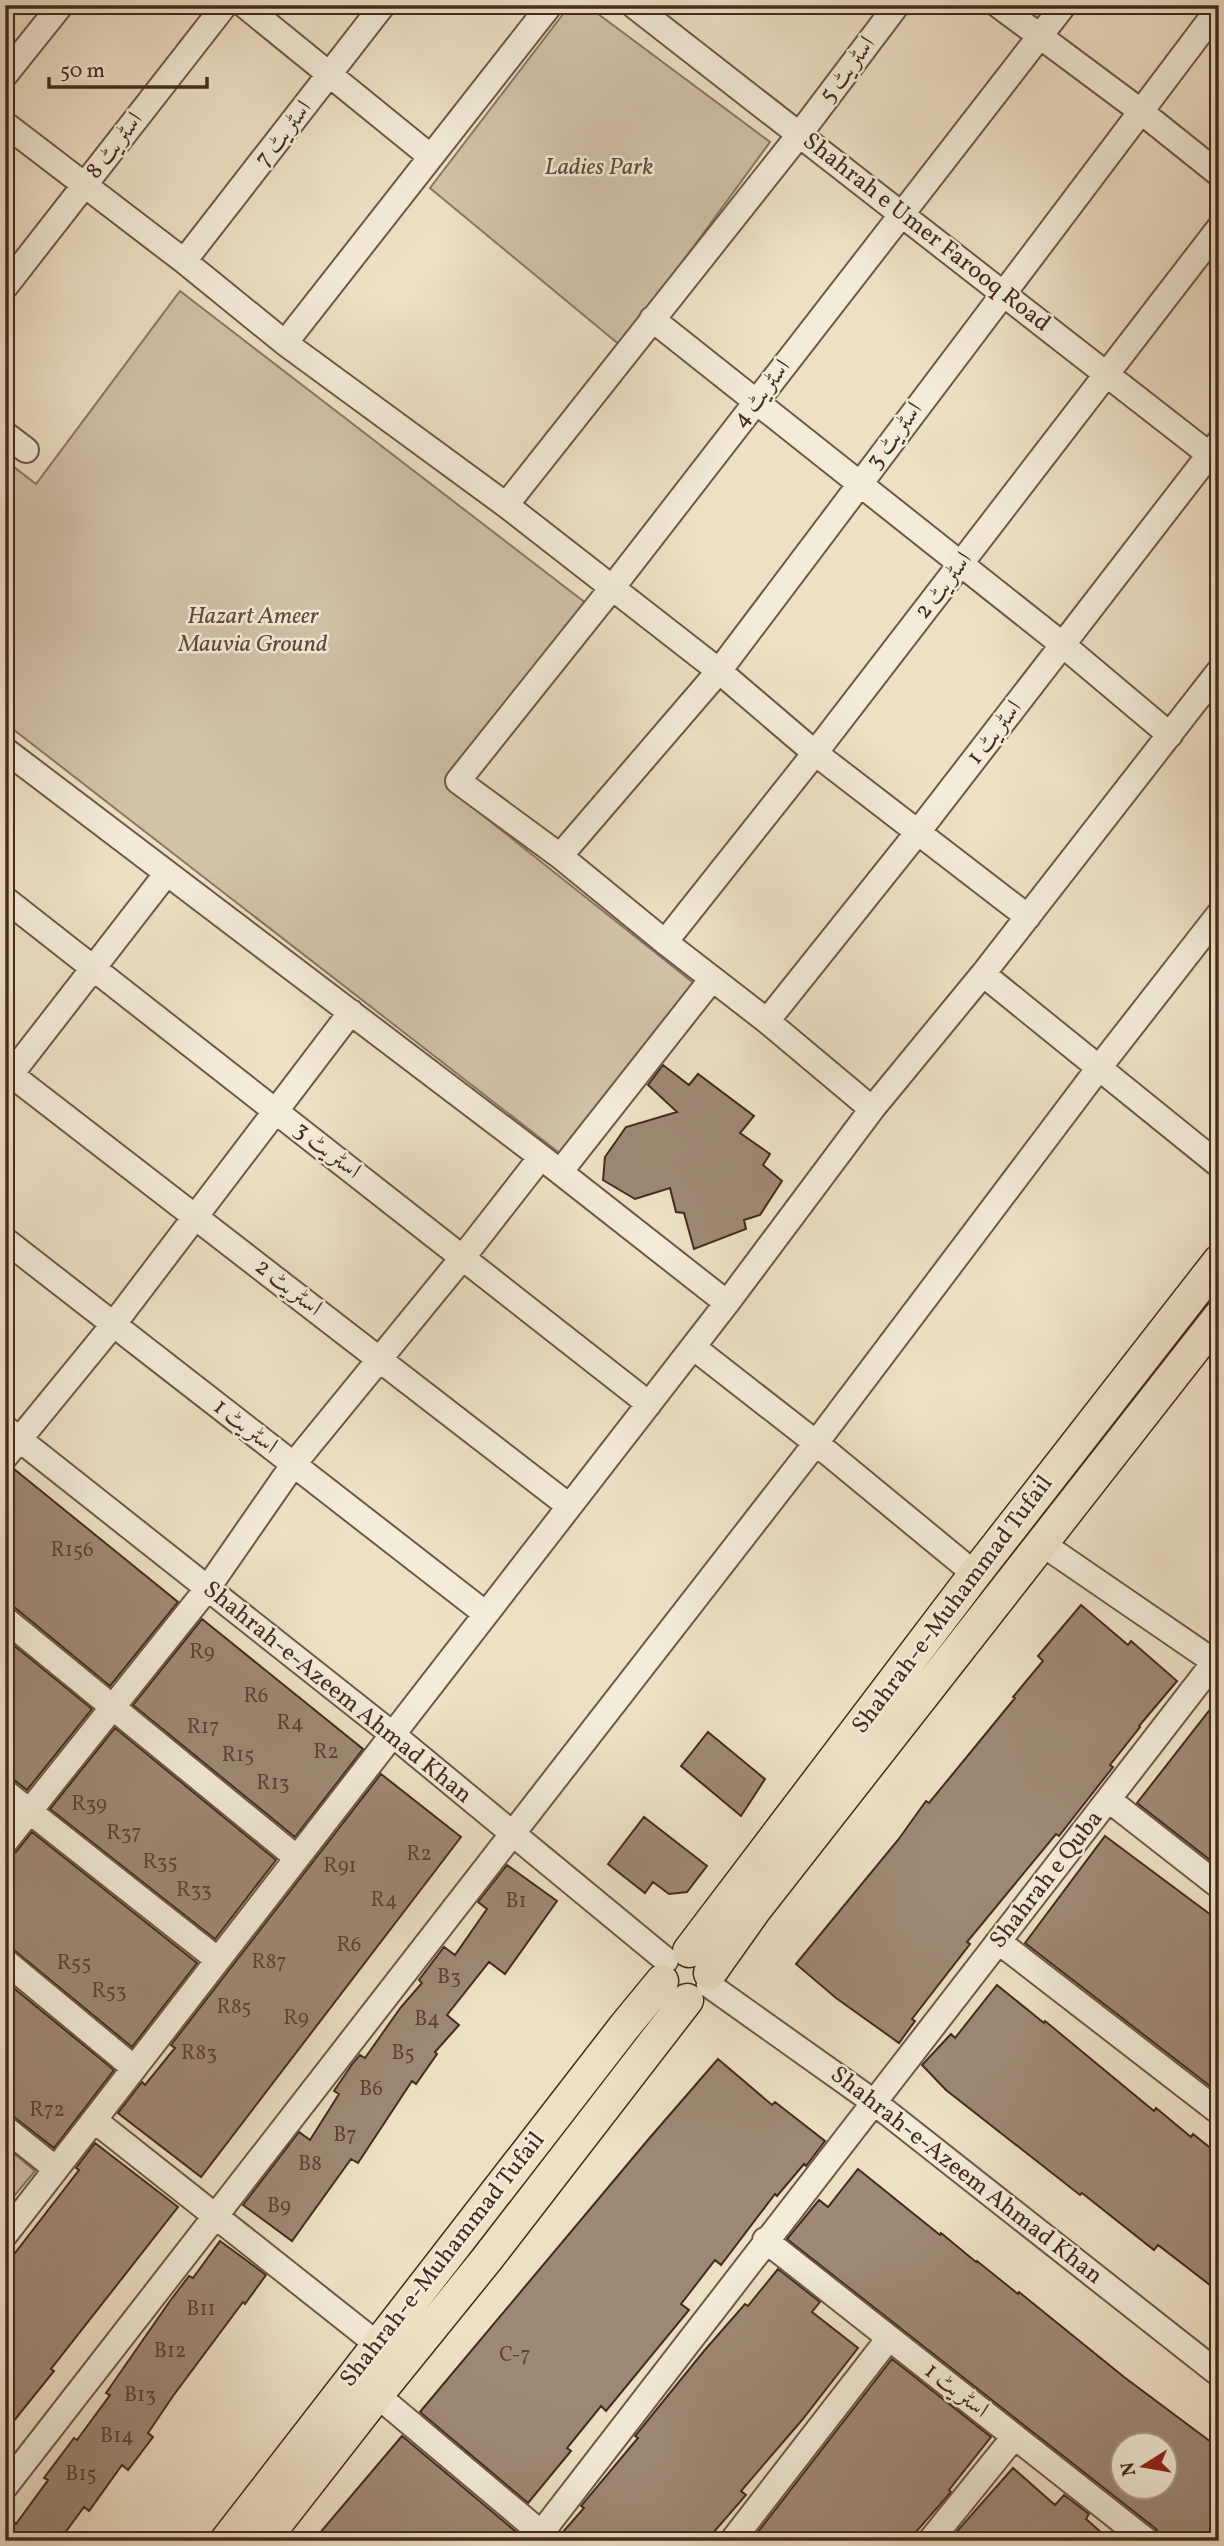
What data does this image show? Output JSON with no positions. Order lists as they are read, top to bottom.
{
  "streets": {
    "main road": ["Shahrah-e-Muhammad Tufail"],
    "street": [
      "اسٹریٹ 5",
      "اسٹریٹ 7",
      "اسٹریٹ 8",
      "Shahrah e Umer Farooq Road",
      "اسٹریٹ 4",
      "اسٹریٹ 3",
      "اسٹریٹ 2",
      "اسٹریٹ 1",
      "Shahrah-e-Azeem Ahmad Khan",
      "Shahrah e Quba"
    ]
  },
  "crossings": [
    ["اسٹریٹ 5", "Shahrah e Umer Farooq Road"],
    ["Shahrah e Umer Farooq Road", "اسٹریٹ 4"],
    ["Shahrah e Umer Farooq Road", "اسٹریٹ 3"],
    ["Shahrah e Umer Farooq Road", "اسٹریٹ 2"],
    ["Shahrah e Umer Farooq Road", "اسٹریٹ 1"],
    ["اسٹریٹ 4", "اسٹریٹ 3"],
    ["اسٹریٹ 1", "Shahrah e Quba"],
    ["Shahrah-e-Muhammad Tufail", "Shahrah-e-Azeem Ahmad Khan"],
    ["Shahrah-e-Azeem Ahmad Khan", "Shahrah e Quba"]
  ],
  "parks": ["Ladies Park", "Hazart Ameer Mauvia Ground"],
  "house_numbers": [
    "R156",
    "R9",
    "R6",
    "R4",
    "R17",
    "R2",
    "R15",
    "R13",
    "R39",
    "R37",
    "R2",
    "R35",
    "R91",
    "R33",
    "R4",
    "B1",
    "R6",
    "R87",
    "R55",
    "B3",
    "R53",
    "R85",
    "R9",
    "B4",
    "R83",
    "B5",
    "B6",
    "R72",
    "B7",
    "B8",
    "B9",
    "B11",
    "B12",
    "C-7",
    "B13",
    "B14",
    "B15"
  ],
  "scale_bar": "50 m",
  "north": "left"
}
